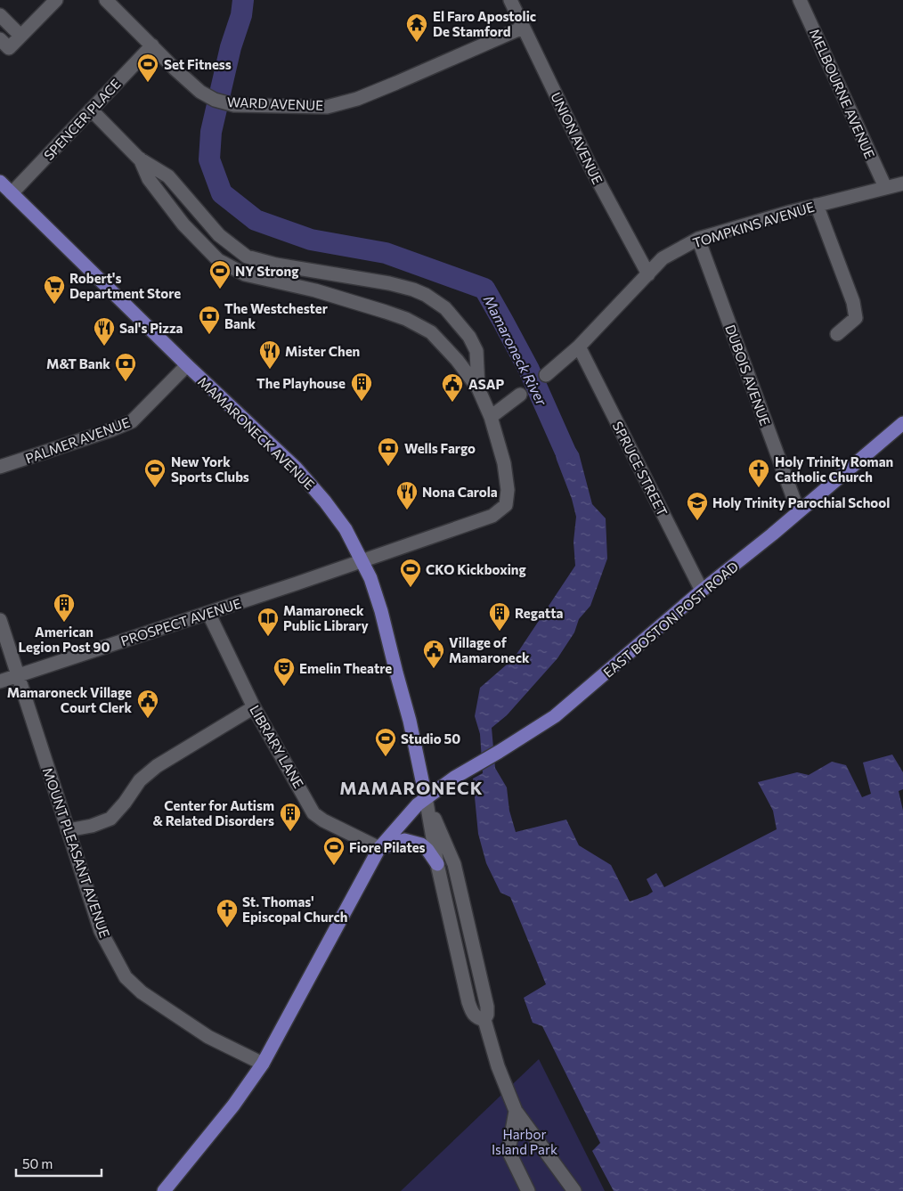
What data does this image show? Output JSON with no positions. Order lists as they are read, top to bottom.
{
  "streets": {
    "main road": ["MAMARONECK AVENUE", "EAST BOSTON POST ROAD"],
    "street": [
      "MELBOURNE AVENUE",
      "WARD AVENUE",
      "SPENCER PLACE",
      "UNION AVENUE",
      "TOMPKINS AVENUE",
      "DUBOIS AVENUE",
      "PALMER AVENUE",
      "SPRUCE STREET",
      "PROSPECT AVENUE",
      "LIBRARY LANE",
      "MOUNT PLEASANT AVENUE"
    ]
  },
  "crossings": [
    ["MELBOURNE AVENUE", "TOMPKINS AVENUE"],
    ["WARD AVENUE", "SPENCER PLACE"],
    ["WARD AVENUE", "UNION AVENUE"],
    ["SPENCER PLACE", "MAMARONECK AVENUE"],
    ["UNION AVENUE", "TOMPKINS AVENUE"],
    ["TOMPKINS AVENUE", "DUBOIS AVENUE"],
    ["TOMPKINS AVENUE", "SPRUCE STREET"],
    ["DUBOIS AVENUE", "EAST BOSTON POST ROAD"],
    ["MAMARONECK AVENUE", "PALMER AVENUE"],
    ["MAMARONECK AVENUE", "EAST BOSTON POST ROAD"],
    ["MAMARONECK AVENUE", "PROSPECT AVENUE"],
    ["SPRUCE STREET", "EAST BOSTON POST ROAD"],
    ["EAST BOSTON POST ROAD", "LIBRARY LANE"],
    ["EAST BOSTON POST ROAD", "MOUNT PLEASANT AVENUE"],
    ["PROSPECT AVENUE", "LIBRARY LANE"],
    ["PROSPECT AVENUE", "MOUNT PLEASANT AVENUE"]
  ],
  "districts": ["MAMARONECK"],
  "water": ["Mamaroneck River"],
  "parks": ["Harbor Island Park"],
  "places": {
    "temple": ["El Faro Apostolic De Stamford"],
    "sports": [
      "Set Fitness",
      "NY Strong",
      "New York Sports Clubs",
      "CKO Kickboxing",
      "Studio 50",
      "Fiore Pilates"
    ],
    "supermarket": ["Robert's Department Store"],
    "bank": ["The Westchester Bank", "M&T Bank", "Wells Fargo"],
    "restaurant": ["Sal's Pizza", "Mister Chen", "Nona Carola"],
    "building": [
      "The Playhouse",
      "American Legion Post 90",
      "Regatta",
      "Center for Autism & Related Disorders"
    ],
    "public building": ["ASAP", "Village of Mamaroneck", "Mamaroneck Village Court Clerk"],
    "church": ["Holy Trinity Roman Catholic Church", "St. Thomas' Episcopal Church"],
    "school or university": ["Holy Trinity Parochial School"],
    "library": ["Mamaroneck Public Library"],
    "theatre": ["Emelin Theatre"]
  },
  "scale_bar": "50 m"
}
